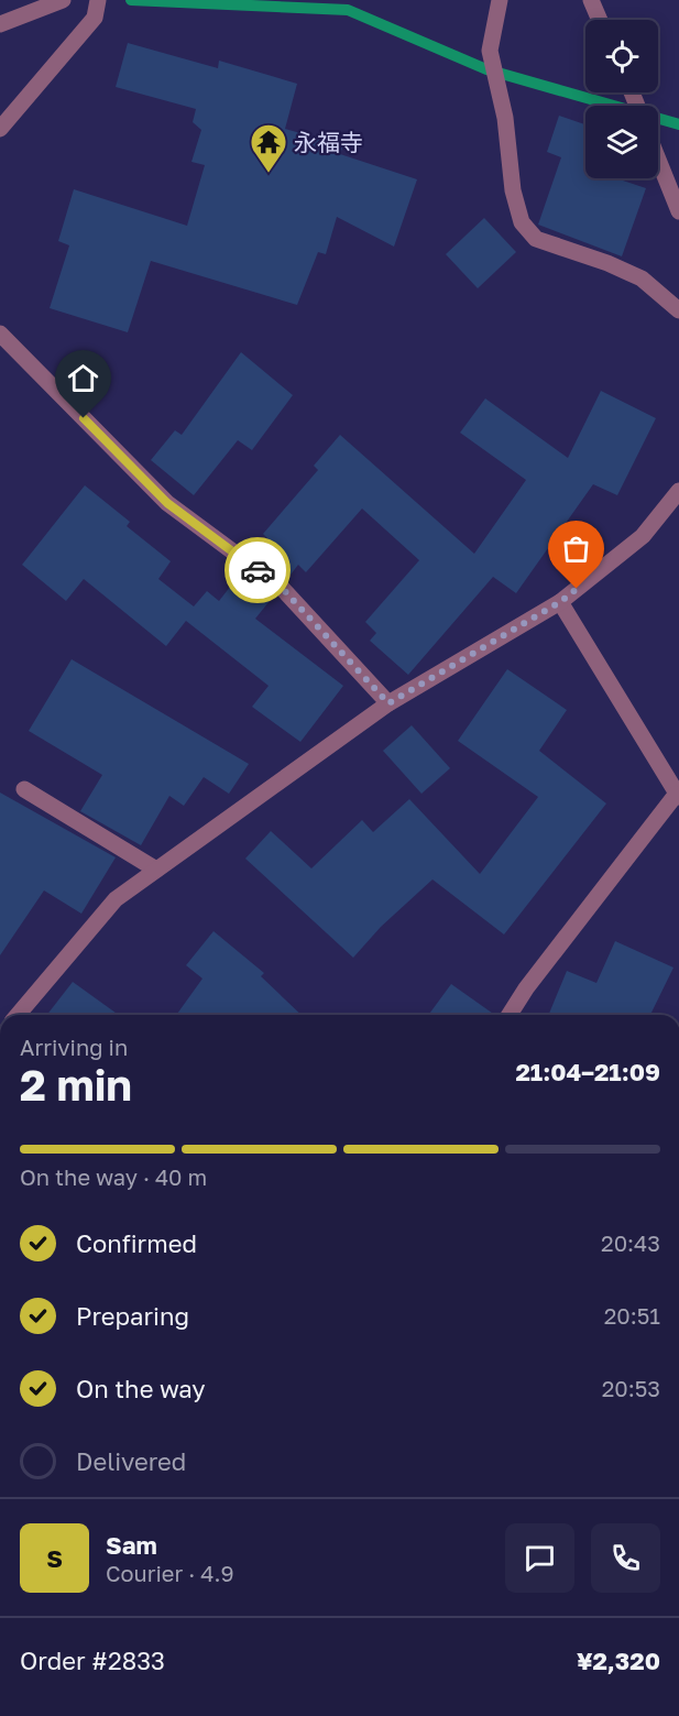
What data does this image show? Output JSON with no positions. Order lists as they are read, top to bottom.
{
  "places": {
    "temple": ["永福寺"]
  },
  "page": {
    "heading": ["2 min", "Arriving in", "21:04–21:09"],
    "panel": [
      "Sam",
      "Courier · 4.9",
      "Order #2833",
      "¥2,320"
    ],
    "bar": "On the way · 40 m",
    "list": [
      ["Confirmed", "20:43"],
      ["Preparing", "20:51"],
      ["On the way", "20:53"],
      "Delivered"
    ],
    "round": "S"
  }
}
